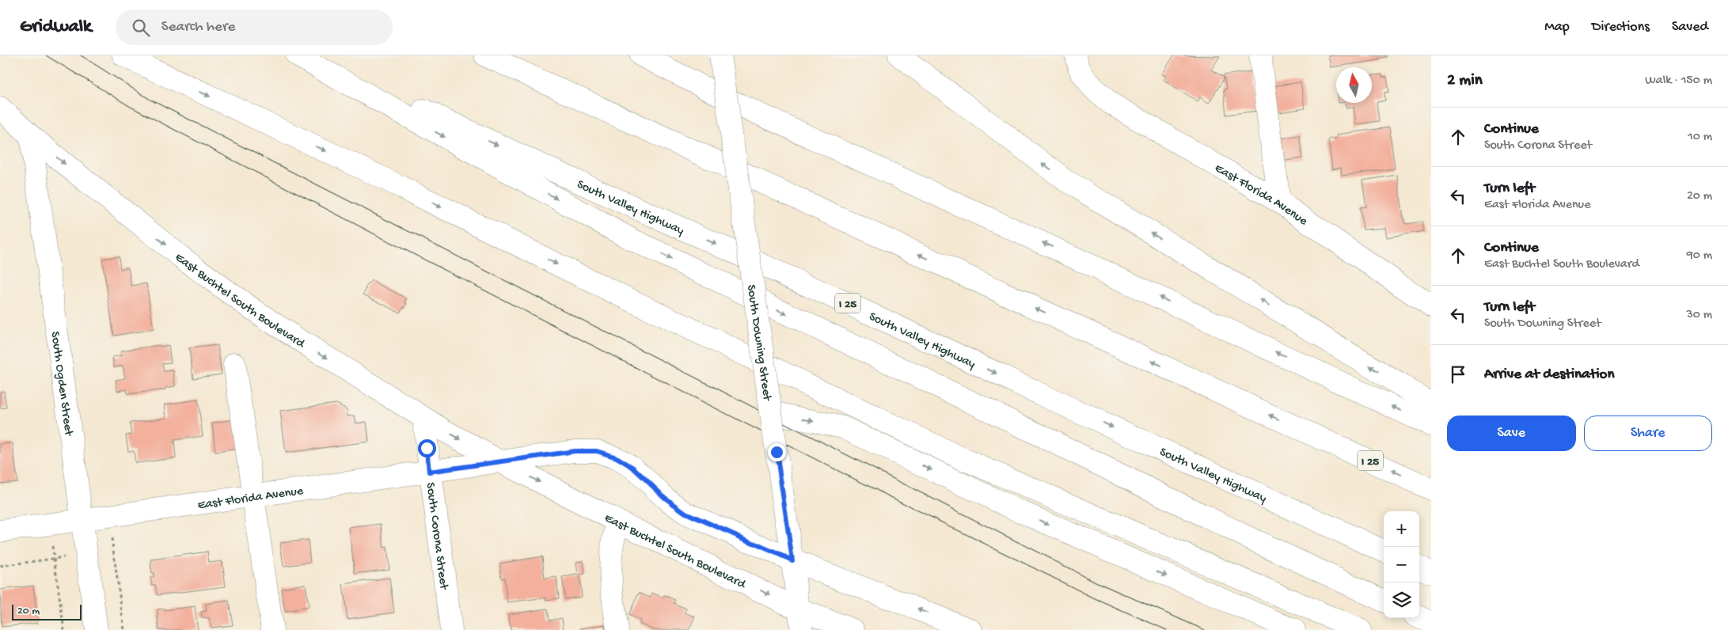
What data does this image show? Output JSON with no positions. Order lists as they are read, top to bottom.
{
  "streets": {
    "main road": [
      "East Florida Avenue",
      "South Valley Highway",
      "East Buchtel South Boulevard",
      "I 25",
      "South Downing Street",
      "South Ogden Street",
      "South Corona Street"
    ]
  },
  "crossings": [
    ["East Florida Avenue", "East Buchtel South Boulevard"],
    ["East Florida Avenue", "South Ogden Street"],
    ["East Florida Avenue", "South Corona Street"],
    ["East Buchtel South Boulevard", "South Downing Street"],
    ["East Buchtel South Boulevard", "South Ogden Street"],
    ["East Buchtel South Boulevard", "South Corona Street"]
  ],
  "scale_bar": "20 m",
  "north": "top",
  "page": {
    "header": "Gridwalk",
    "search": "Search here",
    "nav": ["Map", "Directions", "Saved"],
    "heading": ["2 min", "Walk · 150 m"],
    "list": [
      ["Continue", "South Corona Street", "10 m"],
      ["Turn left", "East Florida Avenue", "20 m"],
      ["Continue", "East Buchtel South Boulevard", "90 m"],
      ["Turn left", "South Downing Street", "30 m"],
      "Arrive at destination"
    ],
    "buttons": ["Save", "Share"],
    "map_buttons": ["+", "−"],
    "scale": "20 m"
  }
}
